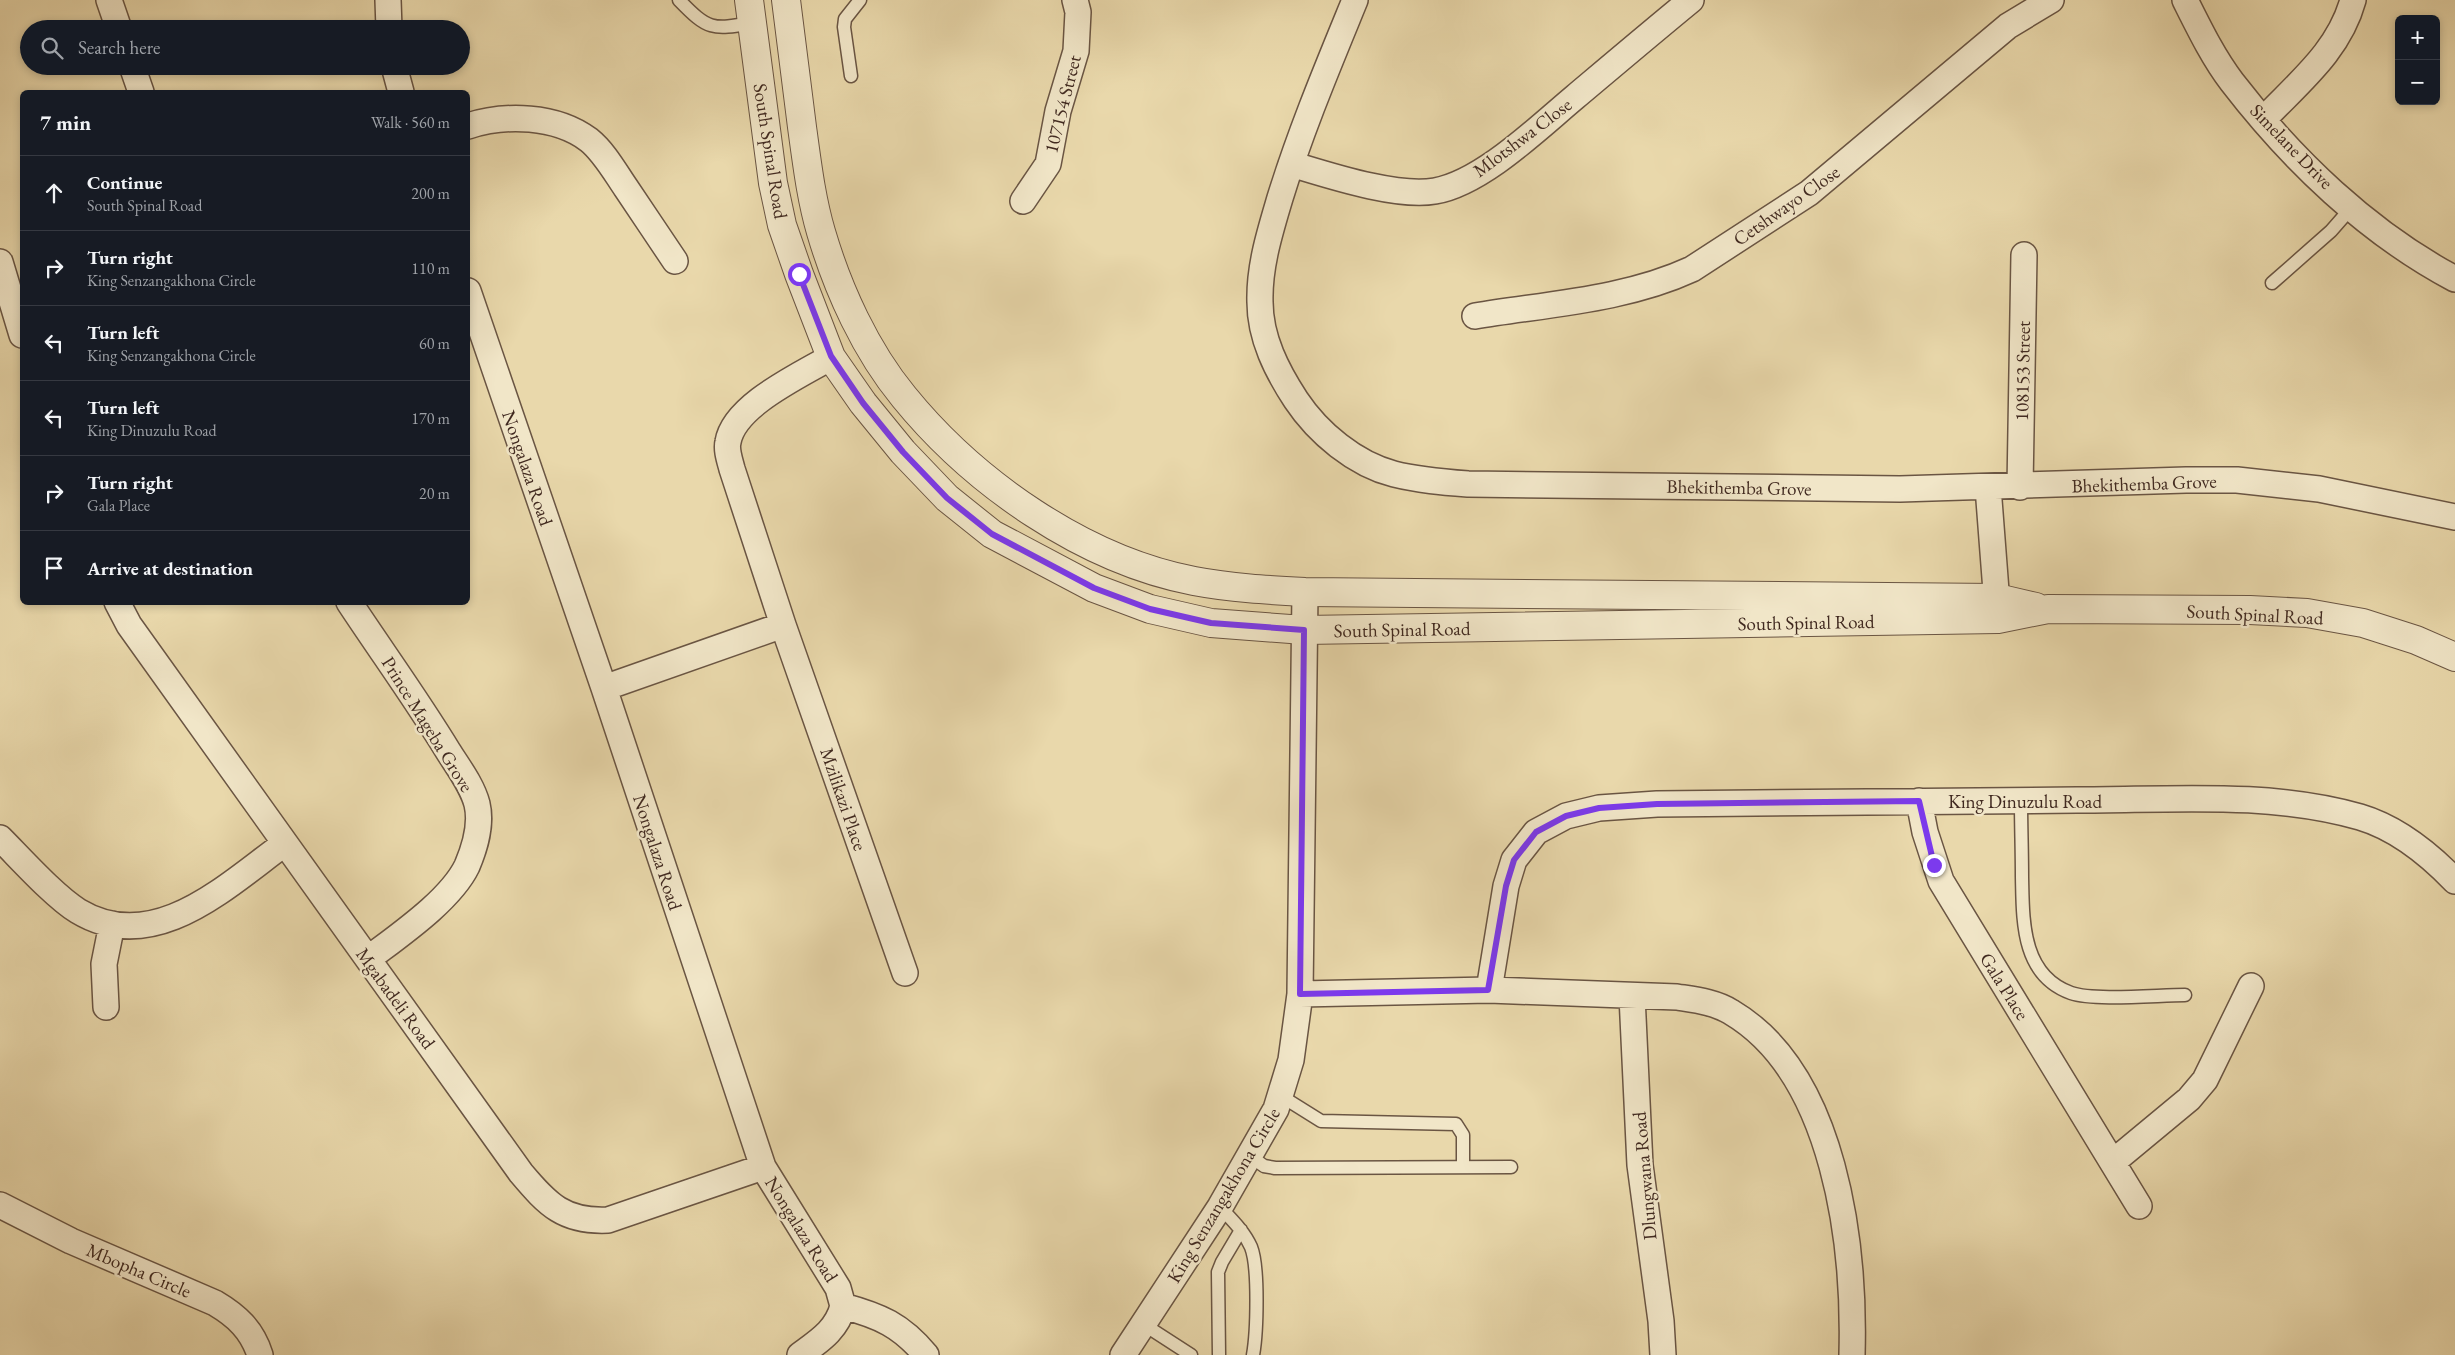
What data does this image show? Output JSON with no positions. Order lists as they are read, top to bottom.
{
  "streets": {
    "street": [
      "107154 Street",
      "Mlotshwa Close",
      "Simelane Drive",
      "South Spinal Road",
      "Cetshwayo Close",
      "108153 Street",
      "Nongalaza Road",
      "Bhekithemba Grove",
      "Prince Mageba Grove",
      "Mzilikazi Place",
      "King Dinuzulu Road",
      "Gala Place",
      "Mgabadeli Road",
      "Dlungwana Road",
      "King Senzangakhona Circle",
      "Mbopha Circle"
    ]
  },
  "crossings": [
    ["Mlotshwa Close", "Bhekithemba Grove"],
    ["South Spinal Road", "Mzilikazi Place"],
    ["South Spinal Road", "King Senzangakhona Circle"],
    ["108153 Street", "Bhekithemba Grove"],
    ["Nongalaza Road", "Mgabadeli Road"],
    ["Prince Mageba Grove", "Mgabadeli Road"],
    ["King Dinuzulu Road", "Gala Place"]
  ],
  "page": {
    "map_buttons": ["+", "−"],
    "search": "Search here",
    "heading": ["7 min", "Walk · 560 m"],
    "list": [
      ["Continue", "South Spinal Road", "200 m"],
      ["Turn right", "King Senzangakhona Circle", "110 m"],
      ["Turn left", "King Senzangakhona Circle", "60 m"],
      ["Turn left", "King Dinuzulu Road", "170 m"],
      ["Turn right", "Gala Place", "20 m"],
      "Arrive at destination"
    ]
  }
}
